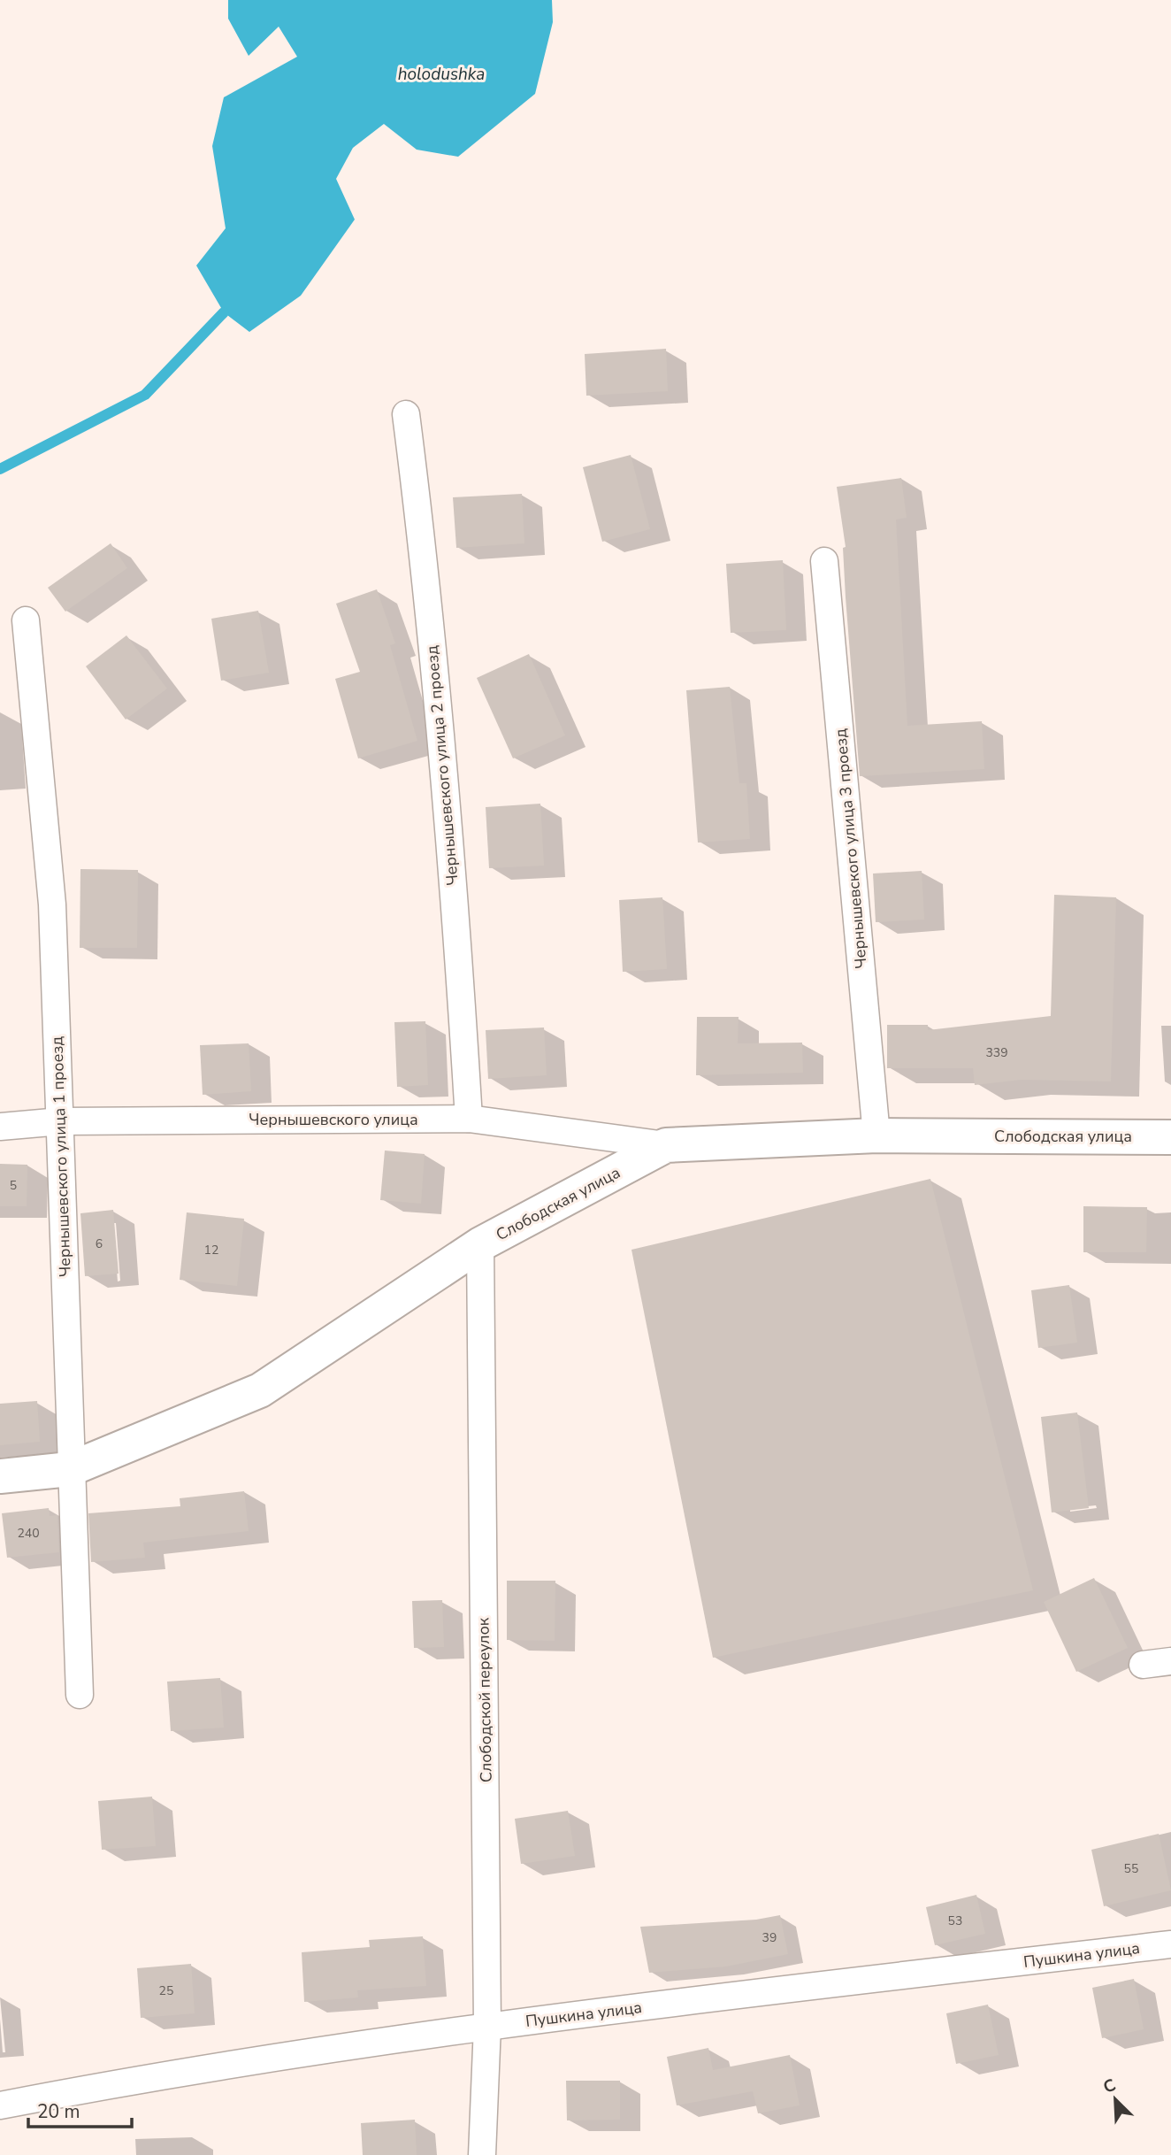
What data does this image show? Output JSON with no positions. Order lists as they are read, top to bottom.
{
  "streets": {
    "street": [
      "Чернышевского улица 2 проезд",
      "Чернышевского улица 3 проезд",
      "Чернышевского улица",
      "Слободская улица",
      "Чернышевского улица 1 проезд",
      "Слободской переулок",
      "Пушкина улица"
    ]
  },
  "crossings": [
    ["Чернышевского улица 2 проезд", "Чернышевского улица"],
    ["Чернышевского улица 3 проезд", "Слободская улица"],
    ["Чернышевского улица", "Слободская улица"],
    ["Чернышевского улица", "Чернышевского улица 1 проезд"],
    ["Слободская улица", "Чернышевского улица 1 проезд"],
    ["Слободская улица", "Слободской переулок"],
    ["Слободской переулок", "Пушкина улица"]
  ],
  "water": ["holodushka"],
  "house_numbers": [
    "339",
    "5",
    "6",
    "12",
    "240",
    "55",
    "53",
    "39",
    "25"
  ],
  "scale_bar": "20 m",
  "north": "top left"
}
